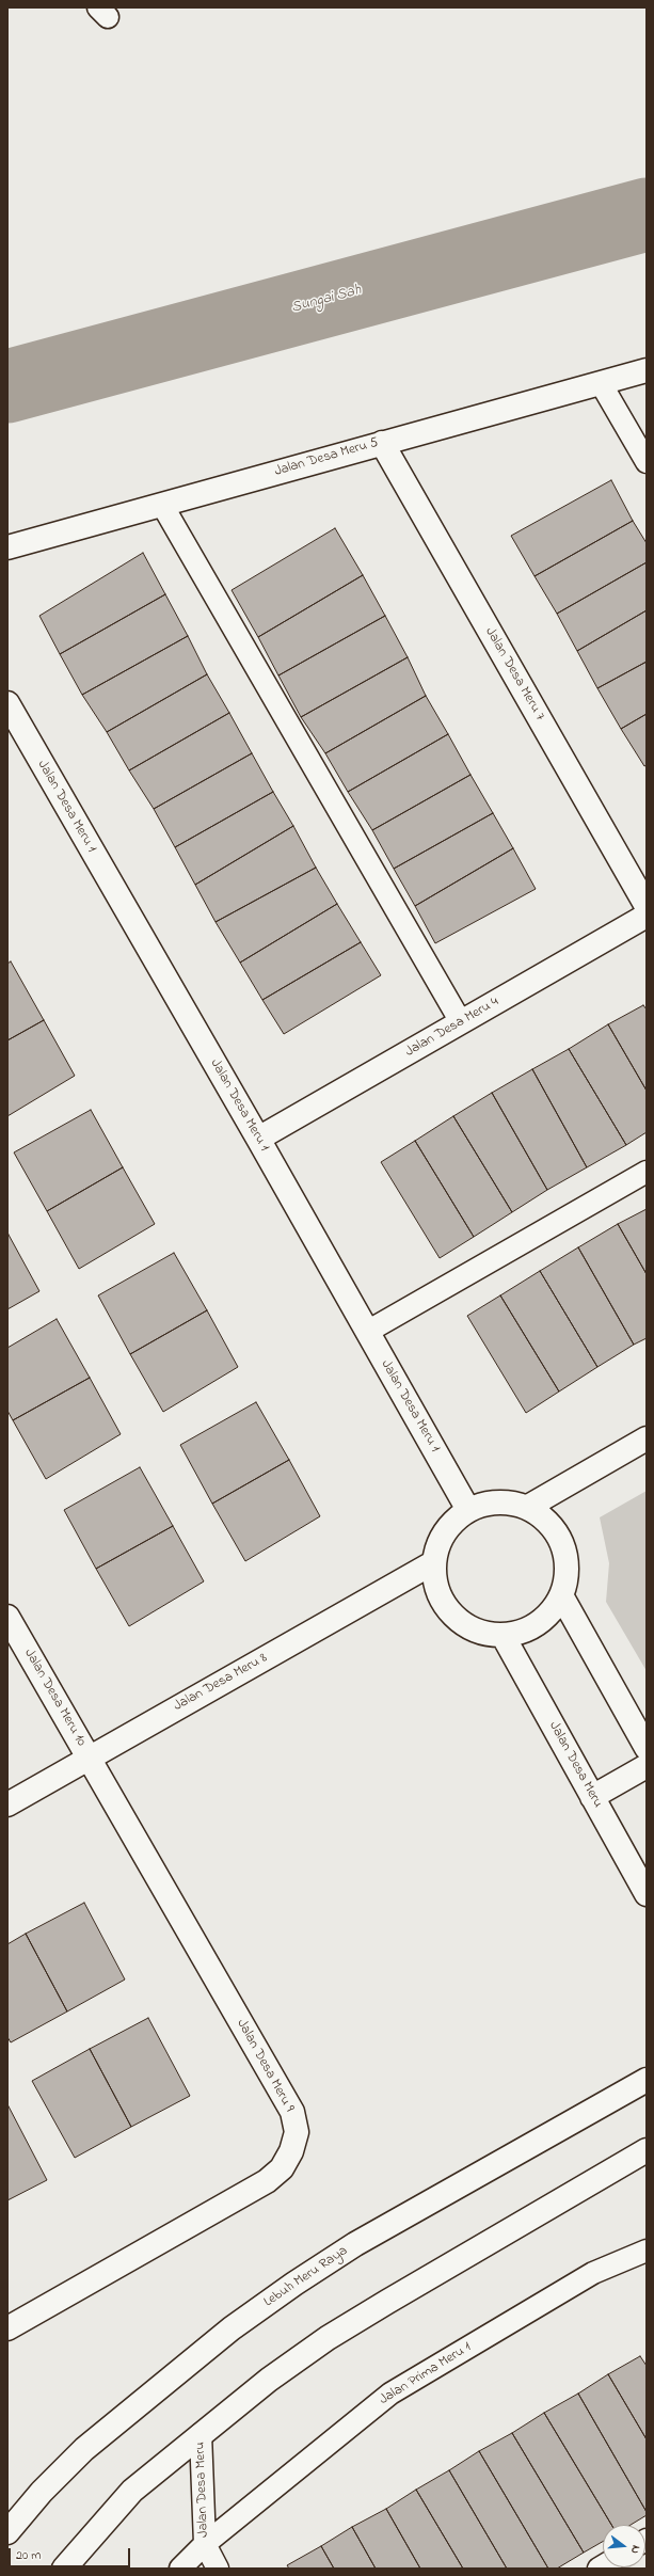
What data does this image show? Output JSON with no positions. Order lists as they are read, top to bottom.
{
  "streets": {
    "street": [
      "Jalan Desa Meru 5",
      "Jalan Desa Meru 7",
      "Jalan Desa Meru 1",
      "Jalan Desa Meru 4",
      "Jalan Desa Meru 8",
      "Jalan Desa Meru 10",
      "Jalan Desa Meru",
      "Jalan Desa Meru 9",
      "Lebuh Meru Raya"
    ],
    "lane": ["Jalan Prima Meru 1"]
  },
  "crossings": [
    ["Jalan Desa Meru 5", "Jalan Desa Meru 7"],
    ["Jalan Desa Meru 1", "Jalan Desa Meru 4"],
    ["Jalan Desa Meru 1", "Jalan Desa Meru 8"],
    ["Jalan Desa Meru 1", "Jalan Desa Meru"],
    ["Jalan Desa Meru 8", "Jalan Desa Meru 10"],
    ["Jalan Desa Meru 8", "Jalan Desa Meru"],
    ["Jalan Desa Meru 8", "Jalan Desa Meru 9"],
    ["Jalan Desa Meru 10", "Jalan Desa Meru 9"],
    ["Jalan Desa Meru", "Jalan Prima Meru 1"]
  ],
  "water": ["Sungai Sah"],
  "scale_bar": "20 m",
  "north": "right"
}
